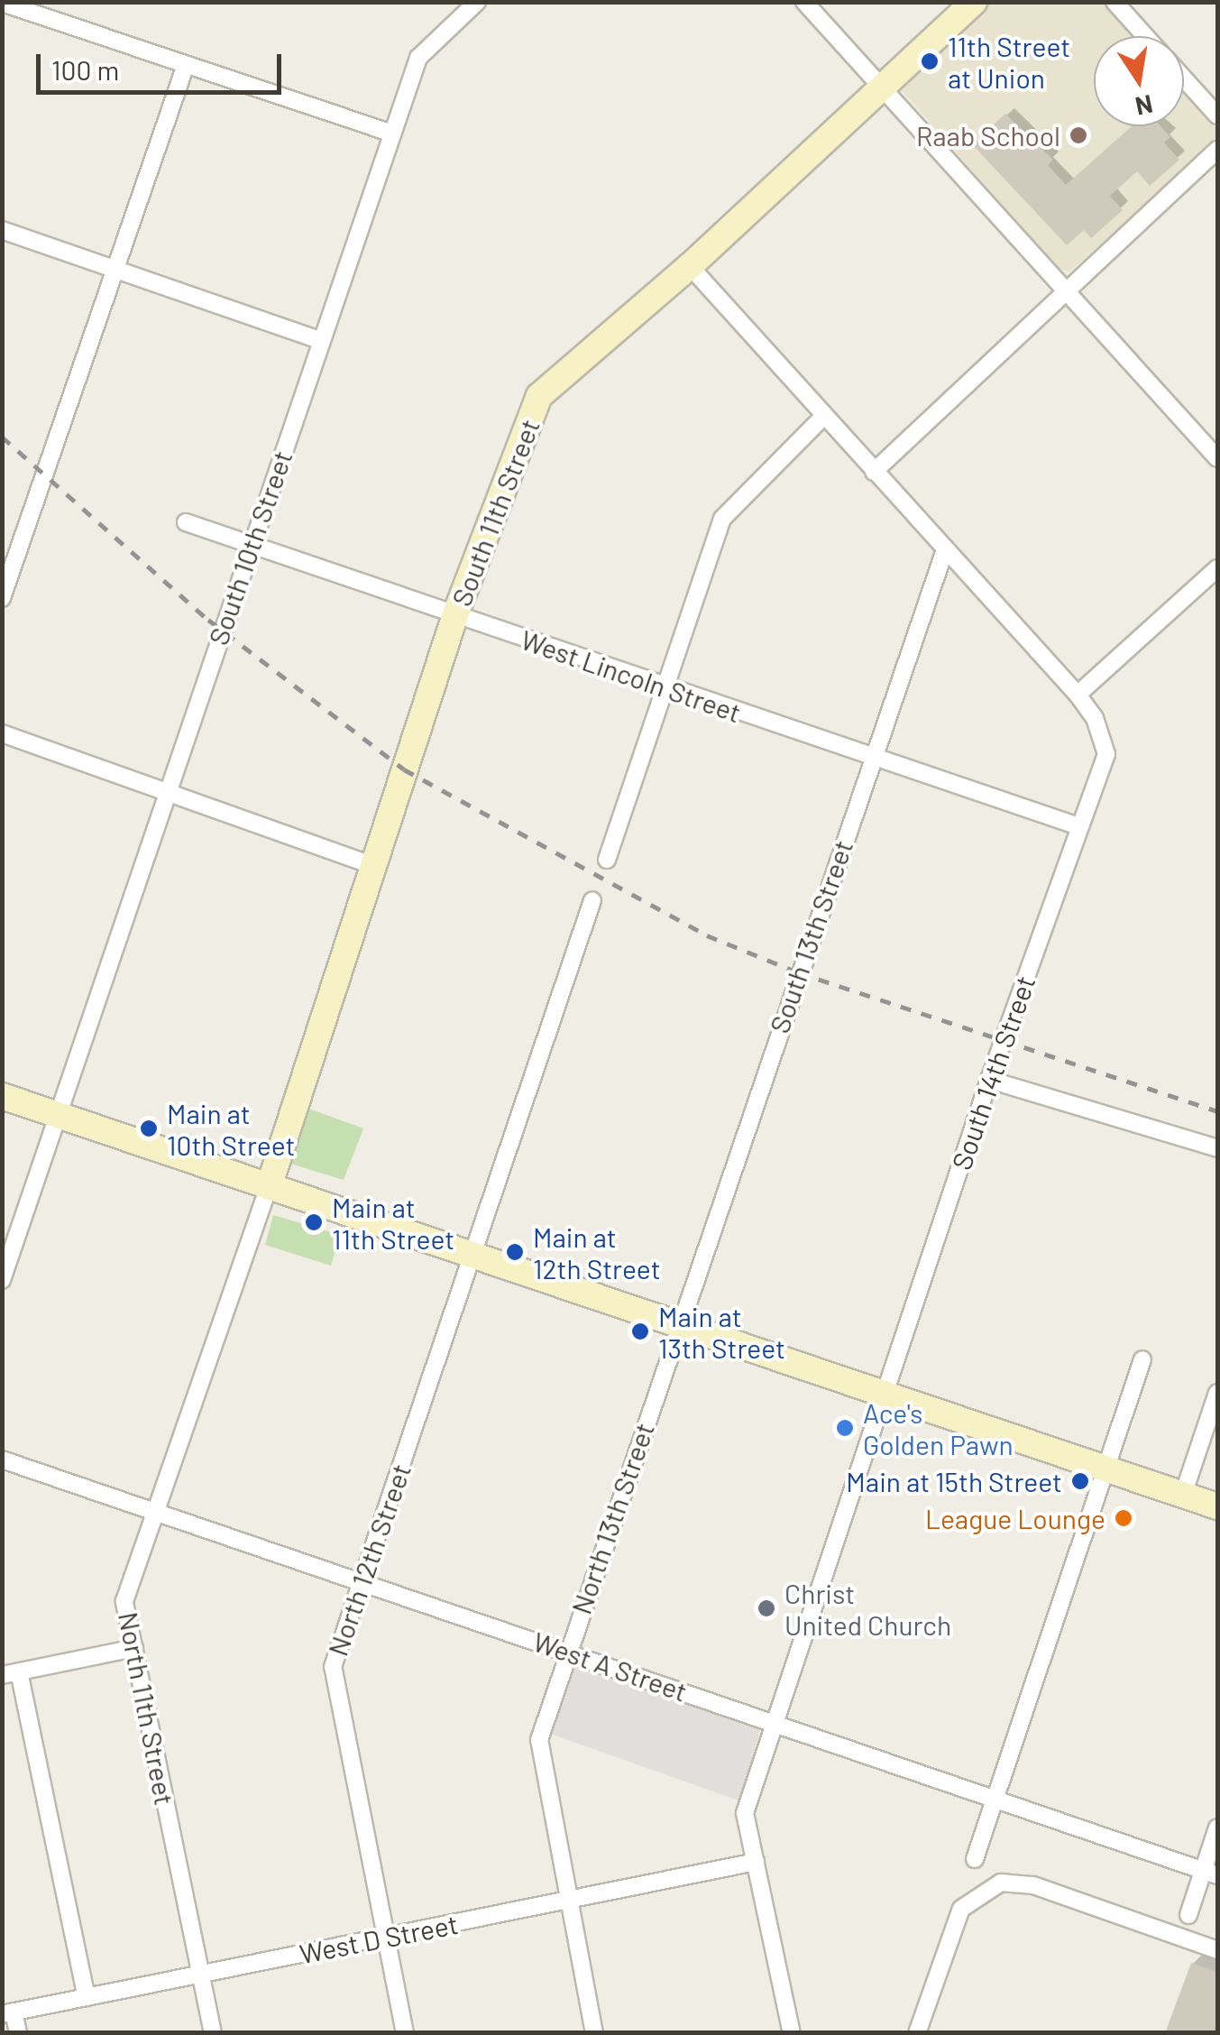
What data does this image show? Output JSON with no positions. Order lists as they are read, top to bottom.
{
  "streets": {
    "street": [
      "South 11th Street",
      "South 10th Street",
      "West Lincoln Street",
      "South 13th Street",
      "South 14th Street",
      "North 13th Street",
      "North 12th Street",
      "West A Street",
      "North 11th Street",
      "West D Street"
    ]
  },
  "crossings": [
    ["South 11th Street", "West Lincoln Street"],
    ["South 11th Street", "North 11th Street"],
    ["South 10th Street", "West Lincoln Street"],
    ["West Lincoln Street", "South 13th Street"],
    ["West Lincoln Street", "South 14th Street"],
    ["South 13th Street", "North 13th Street"],
    ["South 14th Street", "West A Street"],
    ["South 14th Street", "West D Street"],
    ["North 13th Street", "West A Street"],
    ["North 13th Street", "West D Street"],
    ["North 12th Street", "West A Street"],
    ["North 12th Street", "West D Street"],
    ["West A Street", "North 11th Street"],
    ["North 11th Street", "West D Street"]
  ],
  "places": [
    "11th Street at Union",
    "Raab School",
    "Main at 10th Street",
    "Main at 11th Street",
    "Main at 12th Street",
    "Main at 13th Street",
    "Ace's Golden Pawn",
    "Main at 15th Street",
    "League Lounge",
    "Christ United Church"
  ],
  "scale_bar": "100 m",
  "north": "bottom"
}
